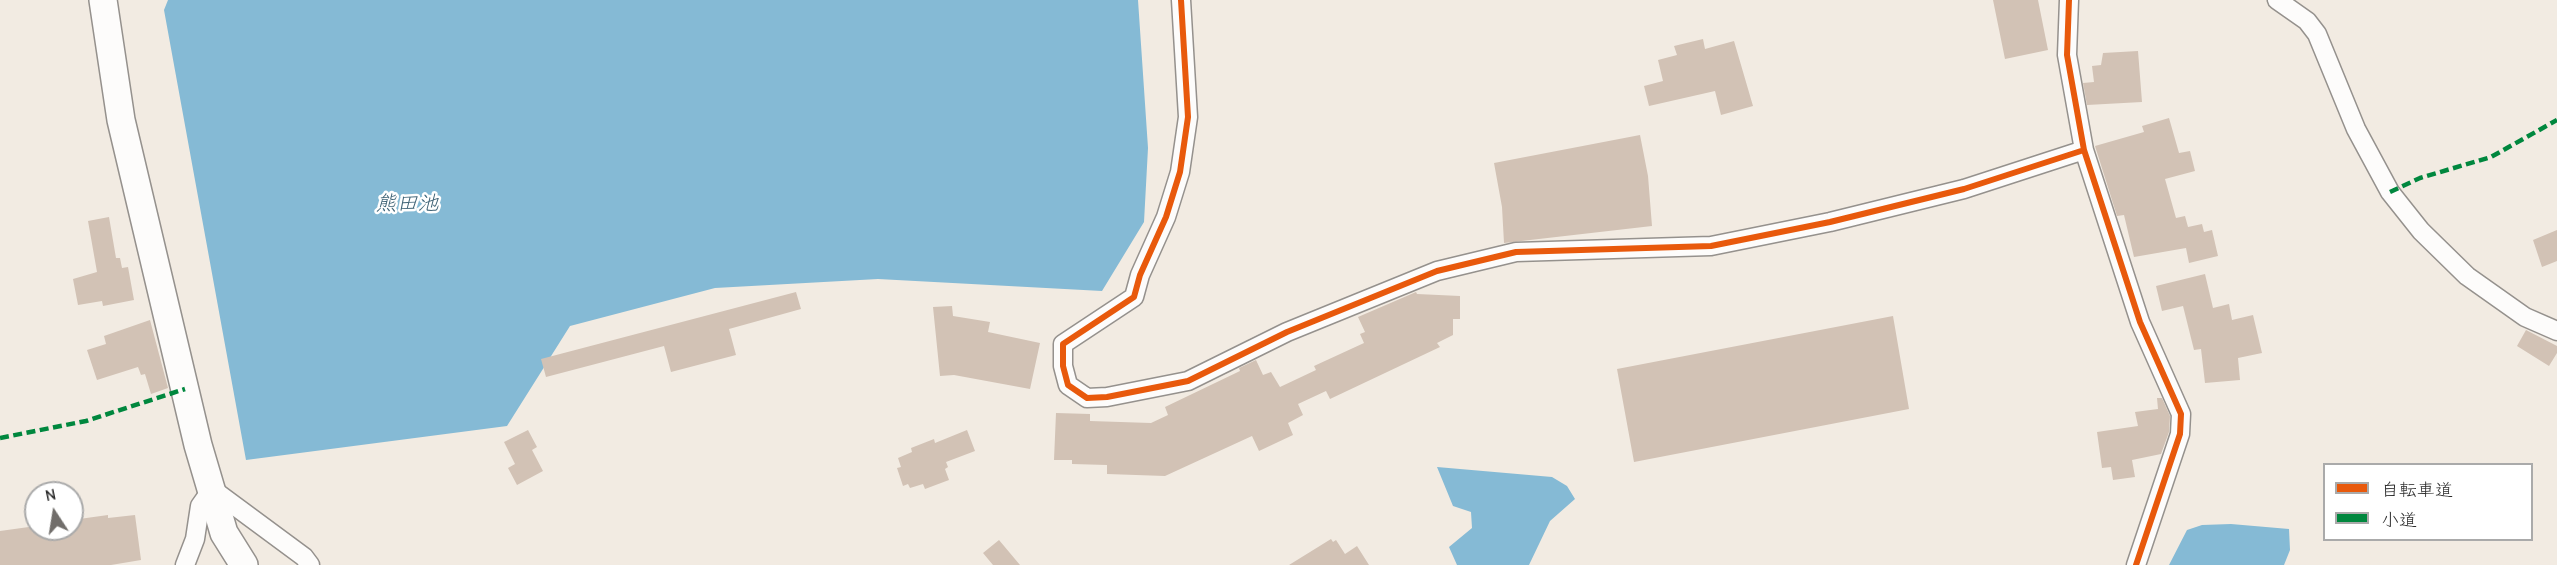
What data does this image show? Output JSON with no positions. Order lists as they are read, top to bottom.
{
  "water": ["熊田池"],
  "legend": ["自転車道", "小道"],
  "north": "top"
}
